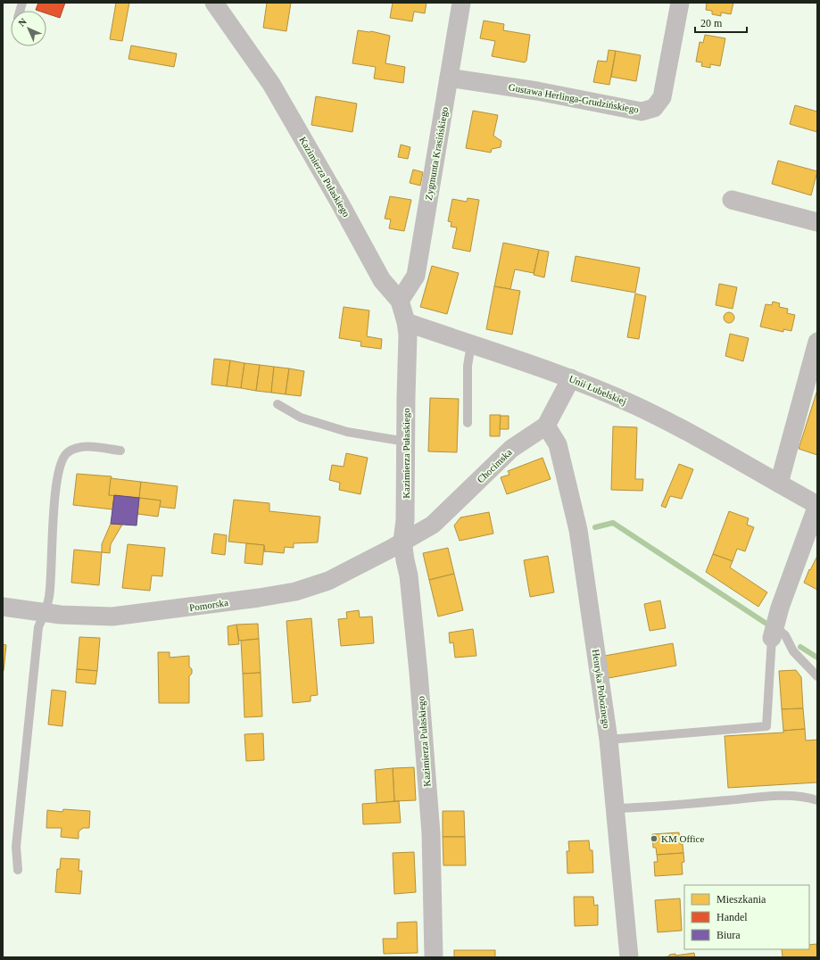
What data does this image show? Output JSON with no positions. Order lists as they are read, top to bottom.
{
  "streets": {
    "street": [
      "Gustawa Herlinga-Grudzińskiego",
      "Zygmunta Krasińskiego",
      "Kazimierza Pułaskiego",
      "Unii Lubelskiej",
      "Chocimska",
      "Pomorska",
      "Henryka Pobożnego"
    ]
  },
  "crossings": [
    ["Gustawa Herlinga-Grudzińskiego", "Zygmunta Krasińskiego"],
    ["Zygmunta Krasińskiego", "Kazimierza Pułaskiego"],
    ["Kazimierza Pułaskiego", "Unii Lubelskiej"],
    ["Kazimierza Pułaskiego", "Chocimska"],
    ["Kazimierza Pułaskiego", "Pomorska"],
    ["Unii Lubelskiej", "Chocimska"],
    ["Chocimska", "Pomorska"],
    ["Chocimska", "Henryka Pobożnego"]
  ],
  "places": ["KM Office"],
  "legend": ["Mieszkania", "Handel", "Biura"],
  "scale_bar": "20 m",
  "north": "top left"
}
